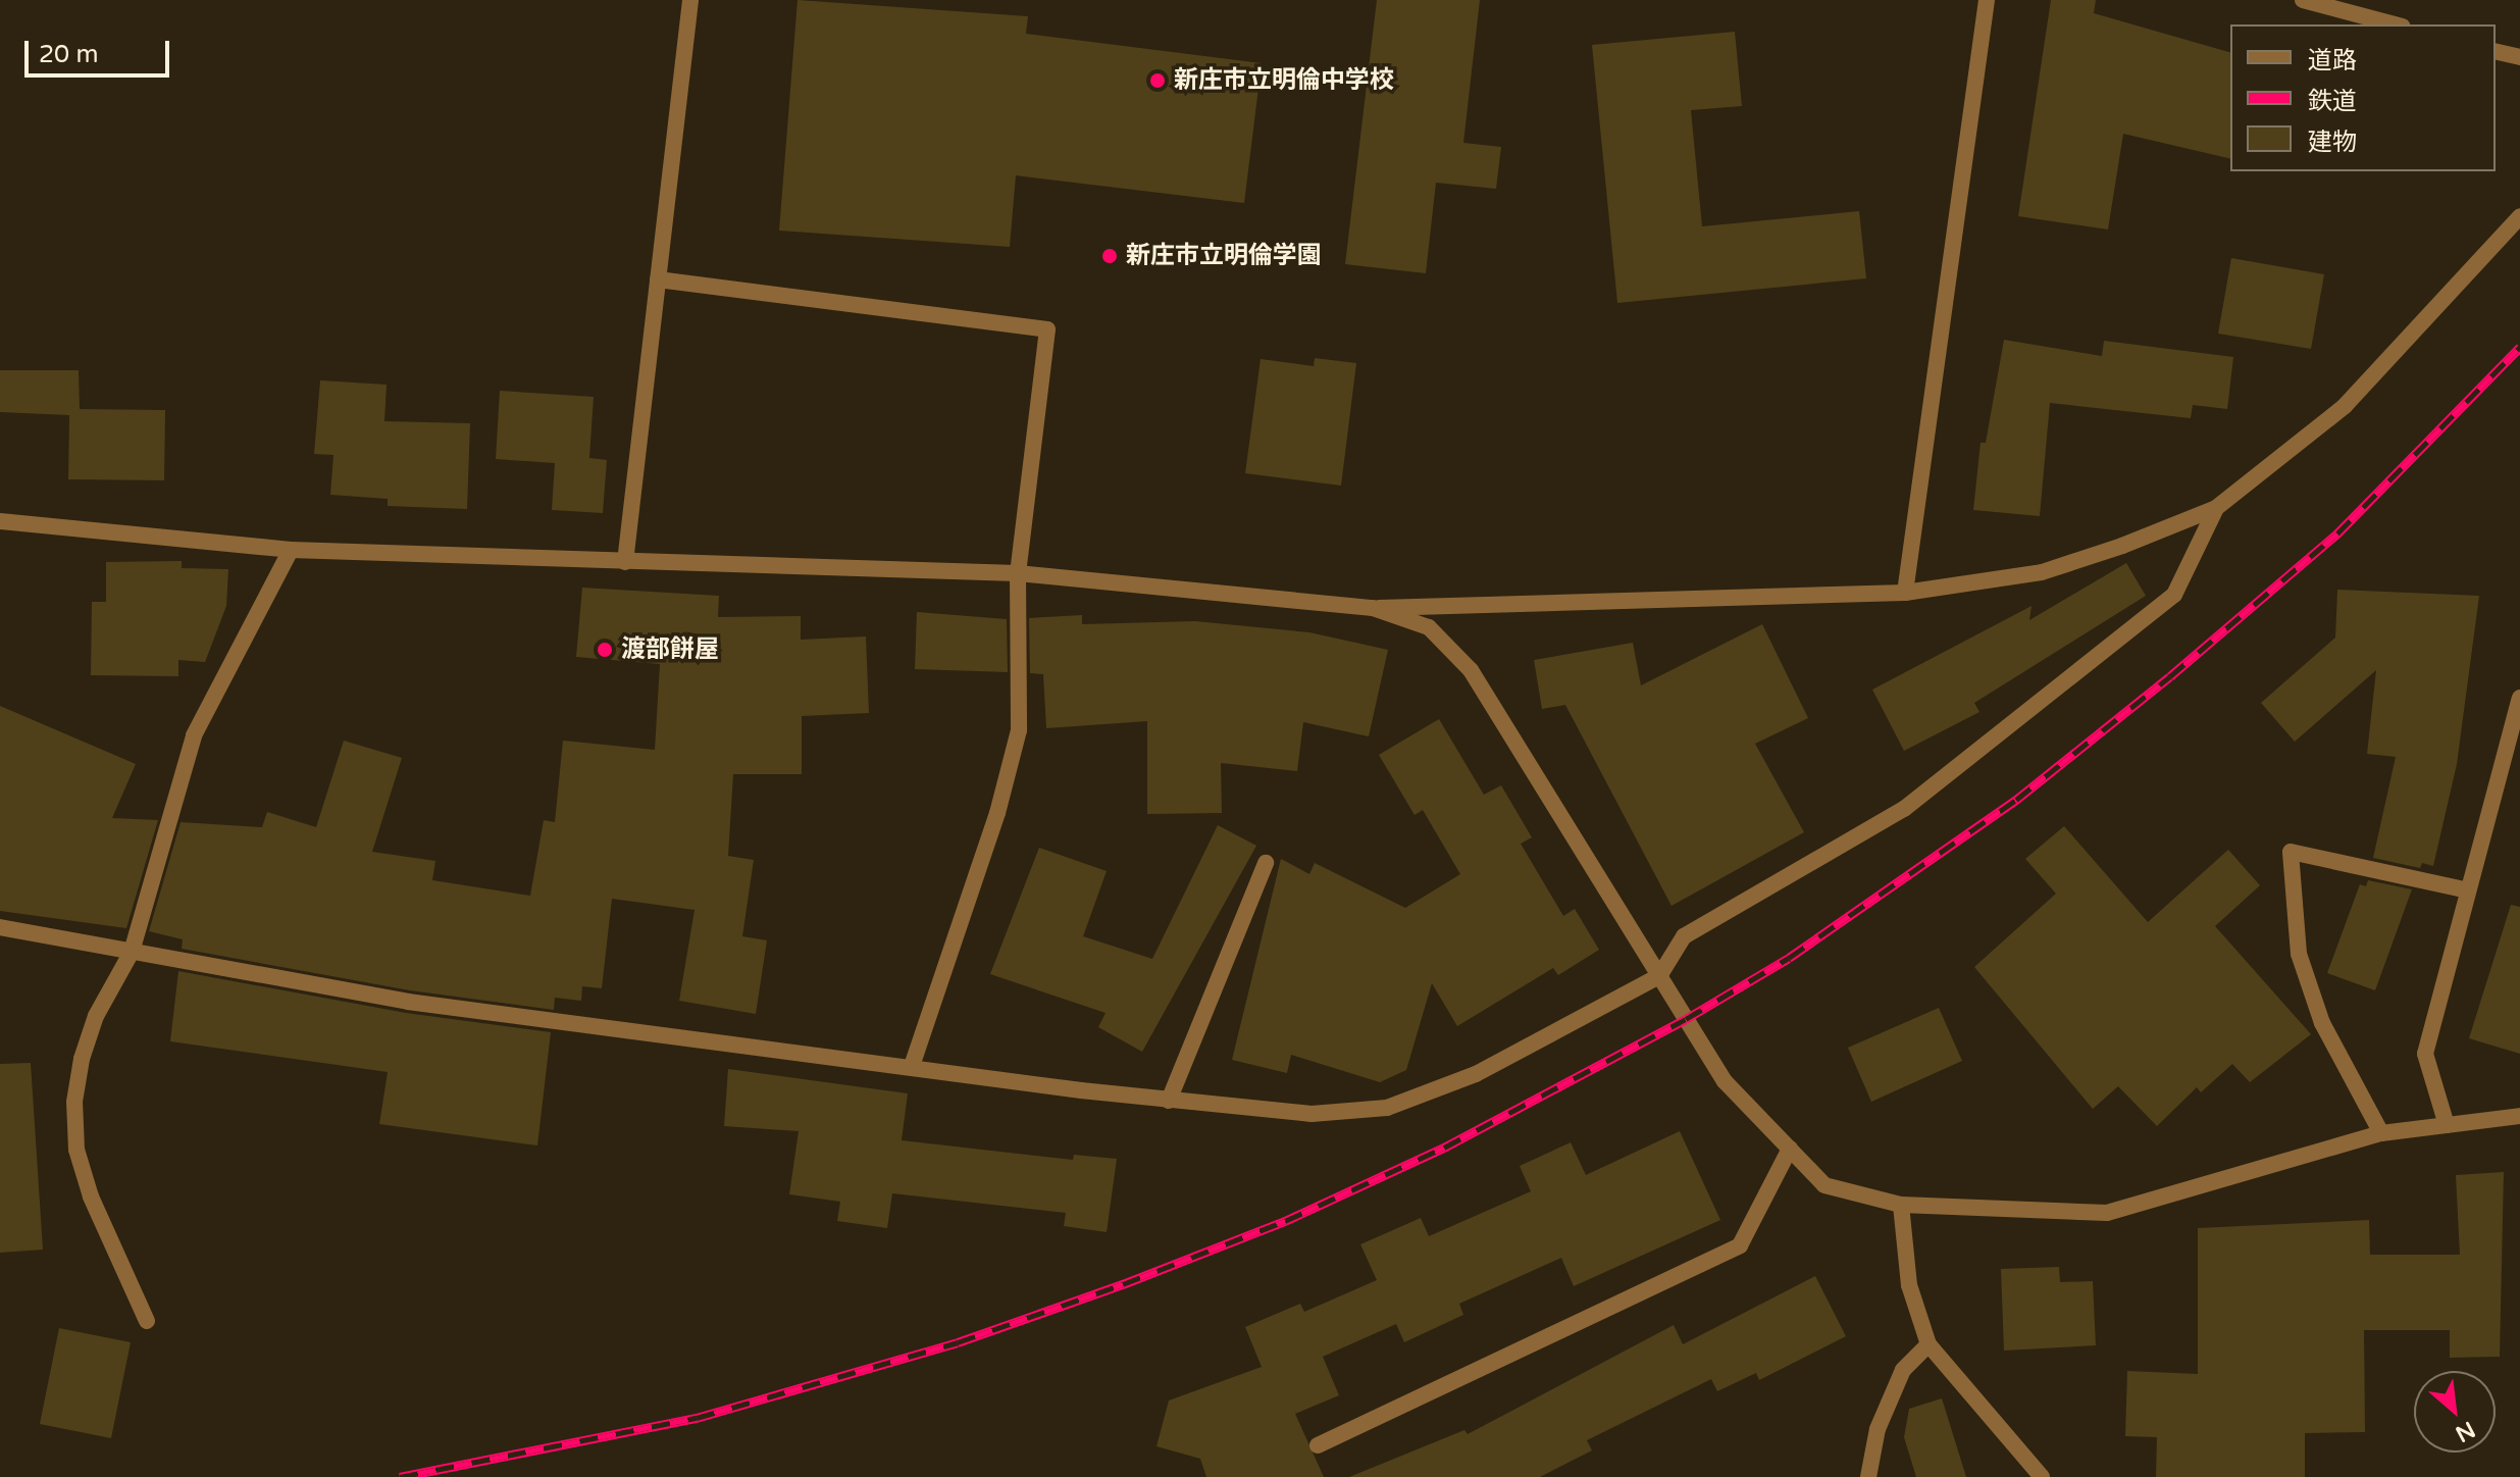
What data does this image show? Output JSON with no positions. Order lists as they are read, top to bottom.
{
  "places": ["新庄市立明倫中学校", "新庄市立明倫学園", "渡部餅屋"],
  "legend": ["道路", "鉄道", "建物"],
  "scale_bar": "20 m",
  "north": "bottom right"
}
